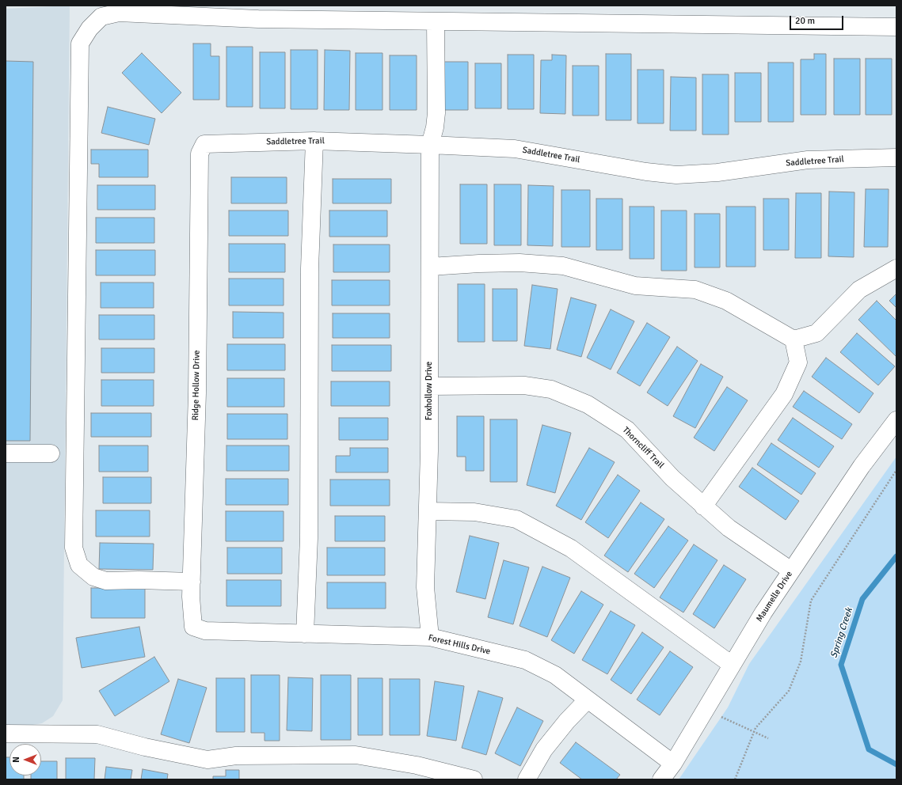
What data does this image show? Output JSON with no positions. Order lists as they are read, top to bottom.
{
  "streets": {
    "street": [
      "Saddletree Trail",
      "Ridge Hollow Drive",
      "Foxhollow Drive",
      "Thorncliff Trail",
      "Maumelle Drive",
      "Forest Hills Drive"
    ]
  },
  "crossings": [
    ["Saddletree Trail", "Ridge Hollow Drive"],
    ["Saddletree Trail", "Foxhollow Drive"],
    ["Ridge Hollow Drive", "Forest Hills Drive"],
    ["Foxhollow Drive", "Thorncliff Trail"],
    ["Foxhollow Drive", "Forest Hills Drive"],
    ["Thorncliff Trail", "Maumelle Drive"],
    ["Maumelle Drive", "Forest Hills Drive"]
  ],
  "water": ["Spring Creek"],
  "scale_bar": "20 m",
  "north": "left"
}
